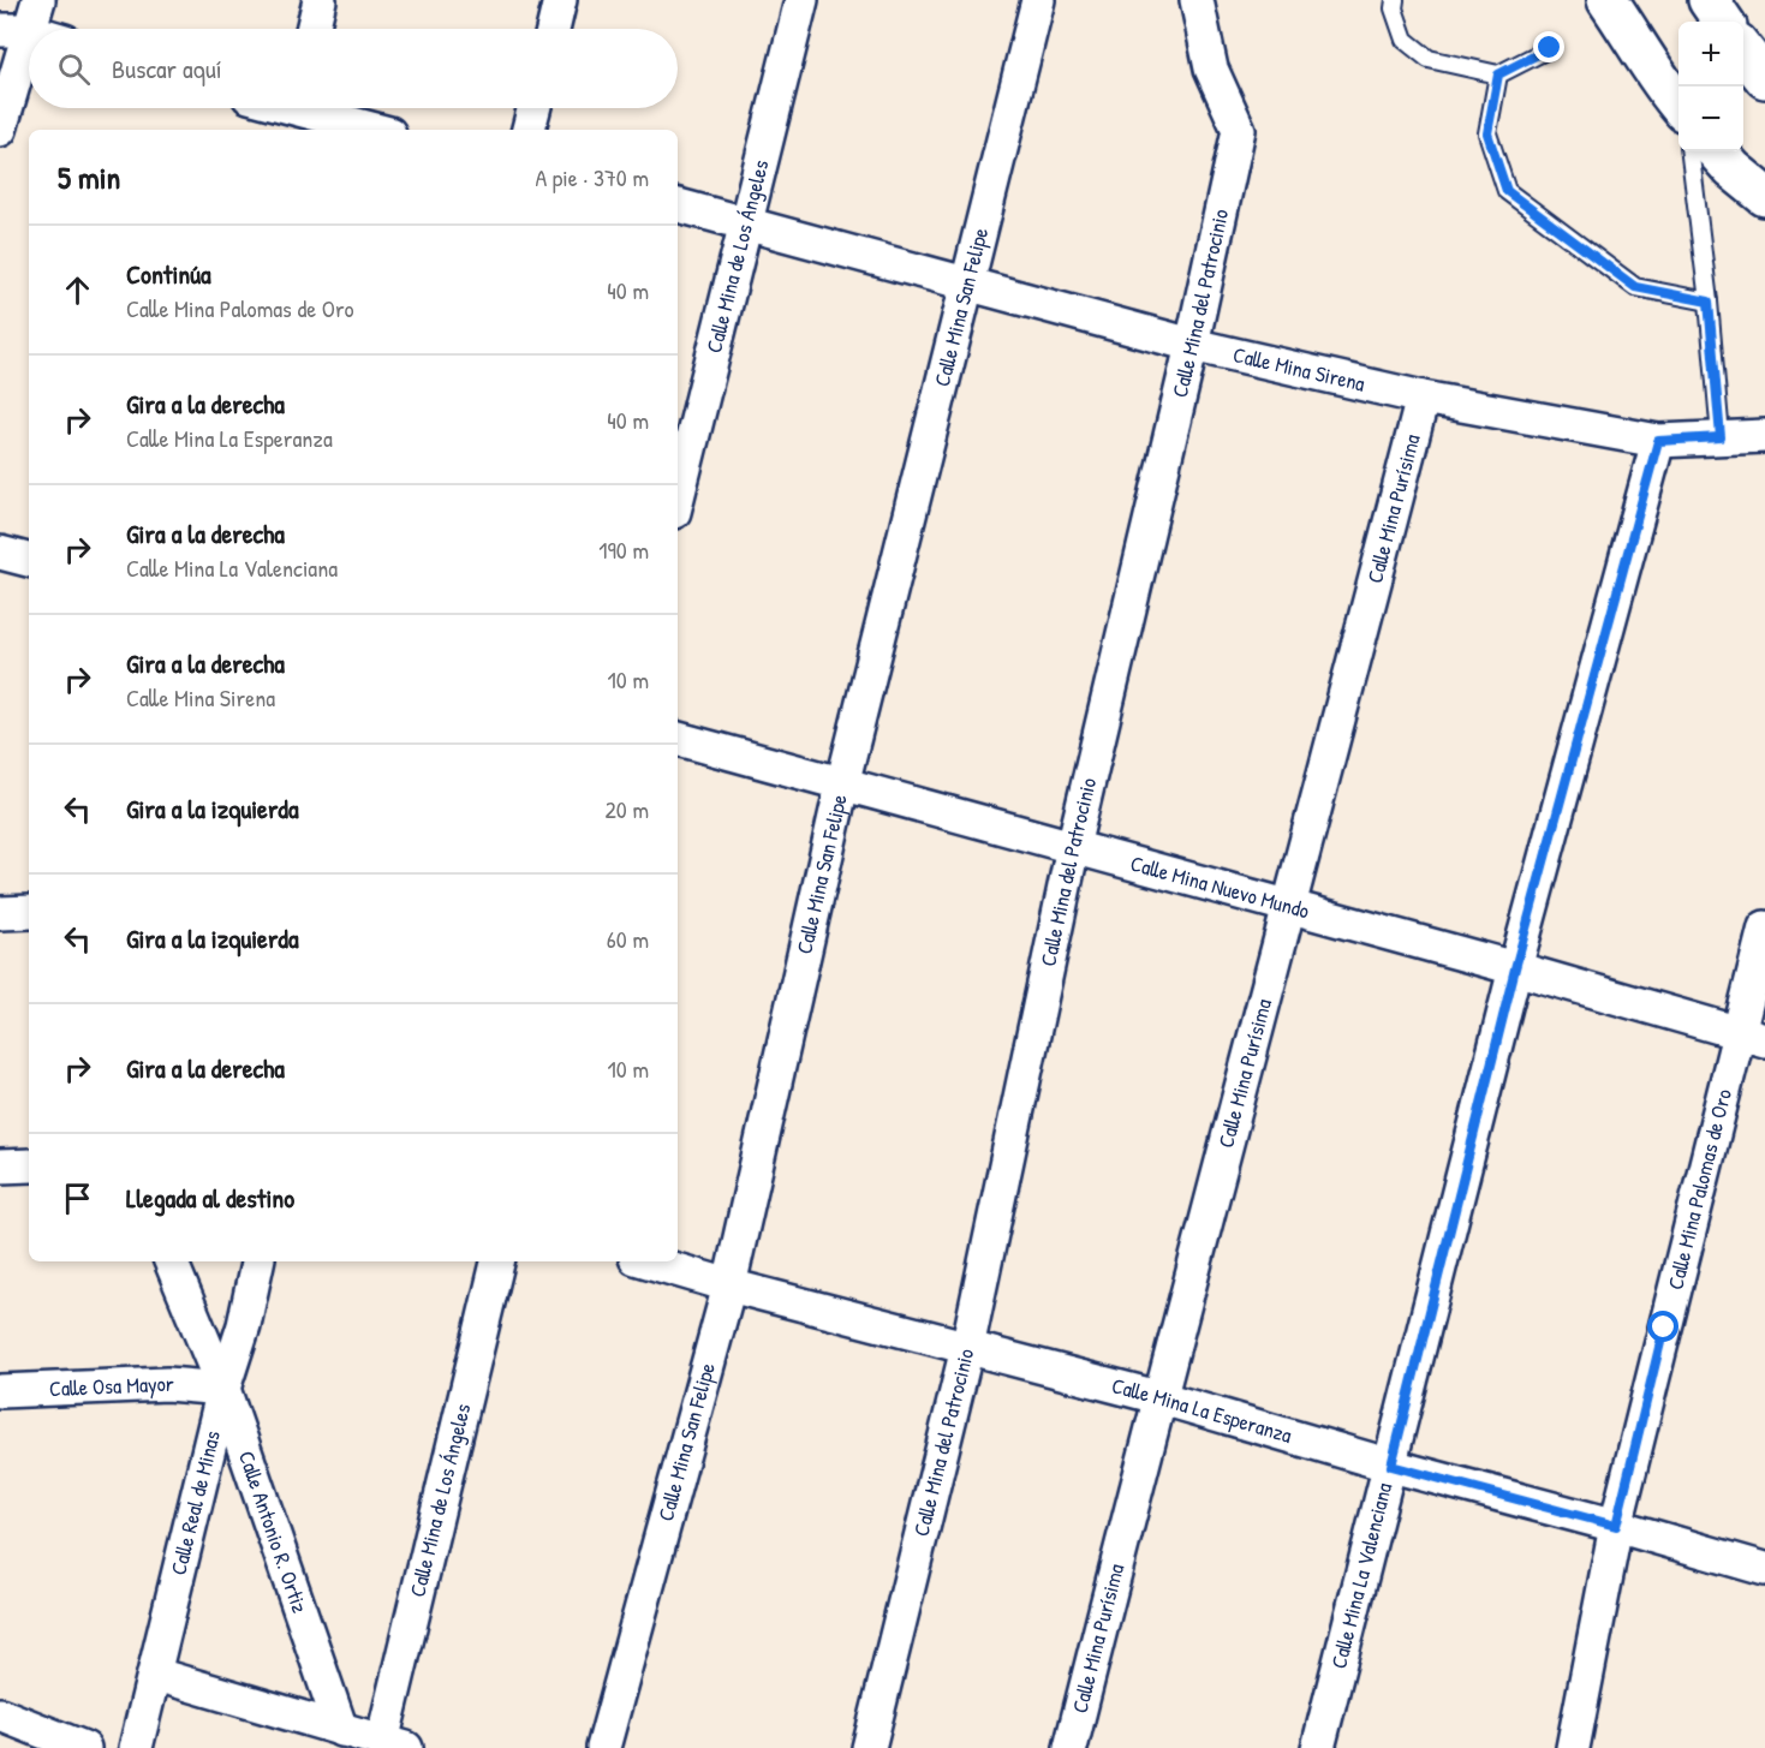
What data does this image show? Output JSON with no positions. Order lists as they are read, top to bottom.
{
  "streets": {
    "street": [
      "Calle Mina de Los Ángeles",
      "Calle Mina del Patrocinio",
      "Calle Mina San Felipe",
      "Calle Mina Sirena",
      "Calle Mina Purísima",
      "Calle Mina Nuevo Mundo",
      "Calle Mina Palomas de Oro",
      "Calle Osa Mayor",
      "Calle Mina La Esperanza",
      "Calle Real de Minas",
      "Calle Antonio R. Ortiz",
      "Calle Mina La Valenciana"
    ]
  },
  "crossings": [
    ["Calle Mina de Los Ángeles", "Calle Mina Sirena"],
    ["Calle Mina del Patrocinio", "Calle Mina Sirena"],
    ["Calle Mina del Patrocinio", "Calle Mina Nuevo Mundo"],
    ["Calle Mina del Patrocinio", "Calle Mina La Esperanza"],
    ["Calle Mina San Felipe", "Calle Mina Sirena"],
    ["Calle Mina San Felipe", "Calle Mina Nuevo Mundo"],
    ["Calle Mina San Felipe", "Calle Mina La Esperanza"],
    ["Calle Mina Sirena", "Calle Mina Purísima"],
    ["Calle Mina Sirena", "Calle Mina La Valenciana"],
    ["Calle Mina Purísima", "Calle Mina Nuevo Mundo"],
    ["Calle Mina Purísima", "Calle Mina La Esperanza"],
    ["Calle Mina Nuevo Mundo", "Calle Mina Palomas de Oro"],
    ["Calle Mina Nuevo Mundo", "Calle Mina La Valenciana"],
    ["Calle Mina Palomas de Oro", "Calle Mina La Esperanza"],
    ["Calle Osa Mayor", "Calle Real de Minas"],
    ["Calle Osa Mayor", "Calle Antonio R. Ortiz"],
    ["Calle Mina La Esperanza", "Calle Mina La Valenciana"],
    ["Calle Real de Minas", "Calle Antonio R. Ortiz"]
  ],
  "page": {
    "map_buttons": ["+", "−"],
    "search": "Buscar aquí",
    "heading": ["5 min", "A pie · 370 m"],
    "list": [
      ["Continúa", "Calle Mina Palomas de Oro", "40 m"],
      ["Gira a la derecha", "Calle Mina La Esperanza", "40 m"],
      ["Gira a la derecha", "Calle Mina La Valenciana", "190 m"],
      ["Gira a la derecha", "Calle Mina Sirena", "10 m"],
      ["Gira a la izquierda", "20 m"],
      ["Gira a la izquierda", "60 m"],
      ["Gira a la derecha", "10 m"],
      "Llegada al destino"
    ]
  }
}
